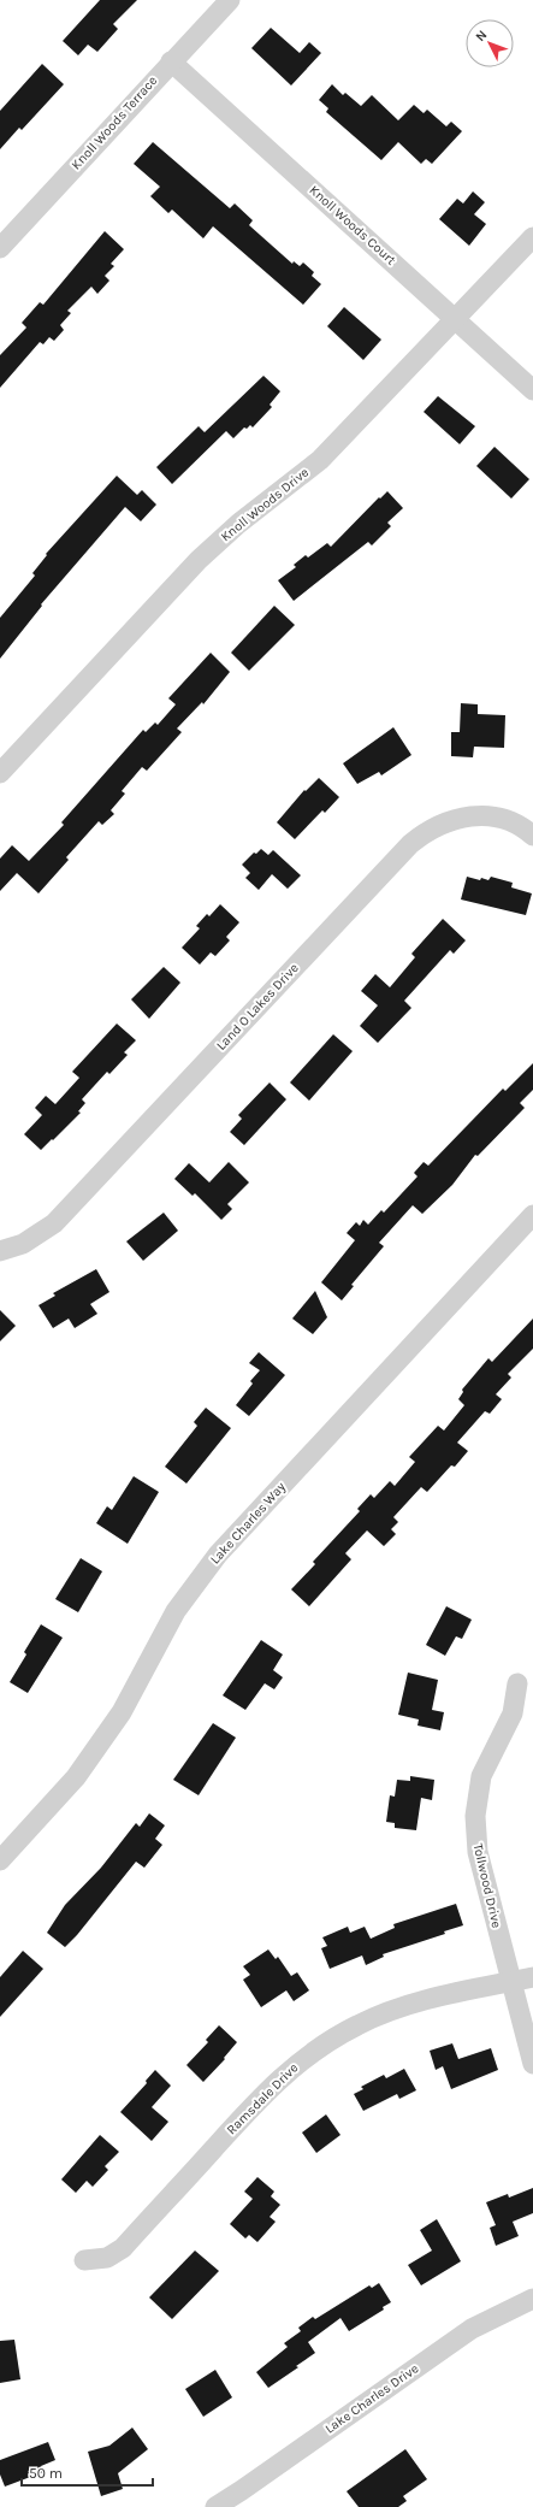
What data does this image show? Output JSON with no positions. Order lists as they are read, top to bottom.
{
  "streets": {
    "street": [
      "Knoll Woods Terrace",
      "Knoll Woods Court",
      "Knoll Woods Drive",
      "Land O Lakes Drive",
      "Lake Charles Way",
      "Tollwood Drive",
      "Ramsdale Drive",
      "Lake Charles Drive"
    ]
  },
  "crossings": [
    ["Knoll Woods Terrace", "Knoll Woods Court"],
    ["Knoll Woods Court", "Knoll Woods Drive"],
    ["Tollwood Drive", "Ramsdale Drive"]
  ],
  "scale_bar": "50 m",
  "north": "top left"
}
